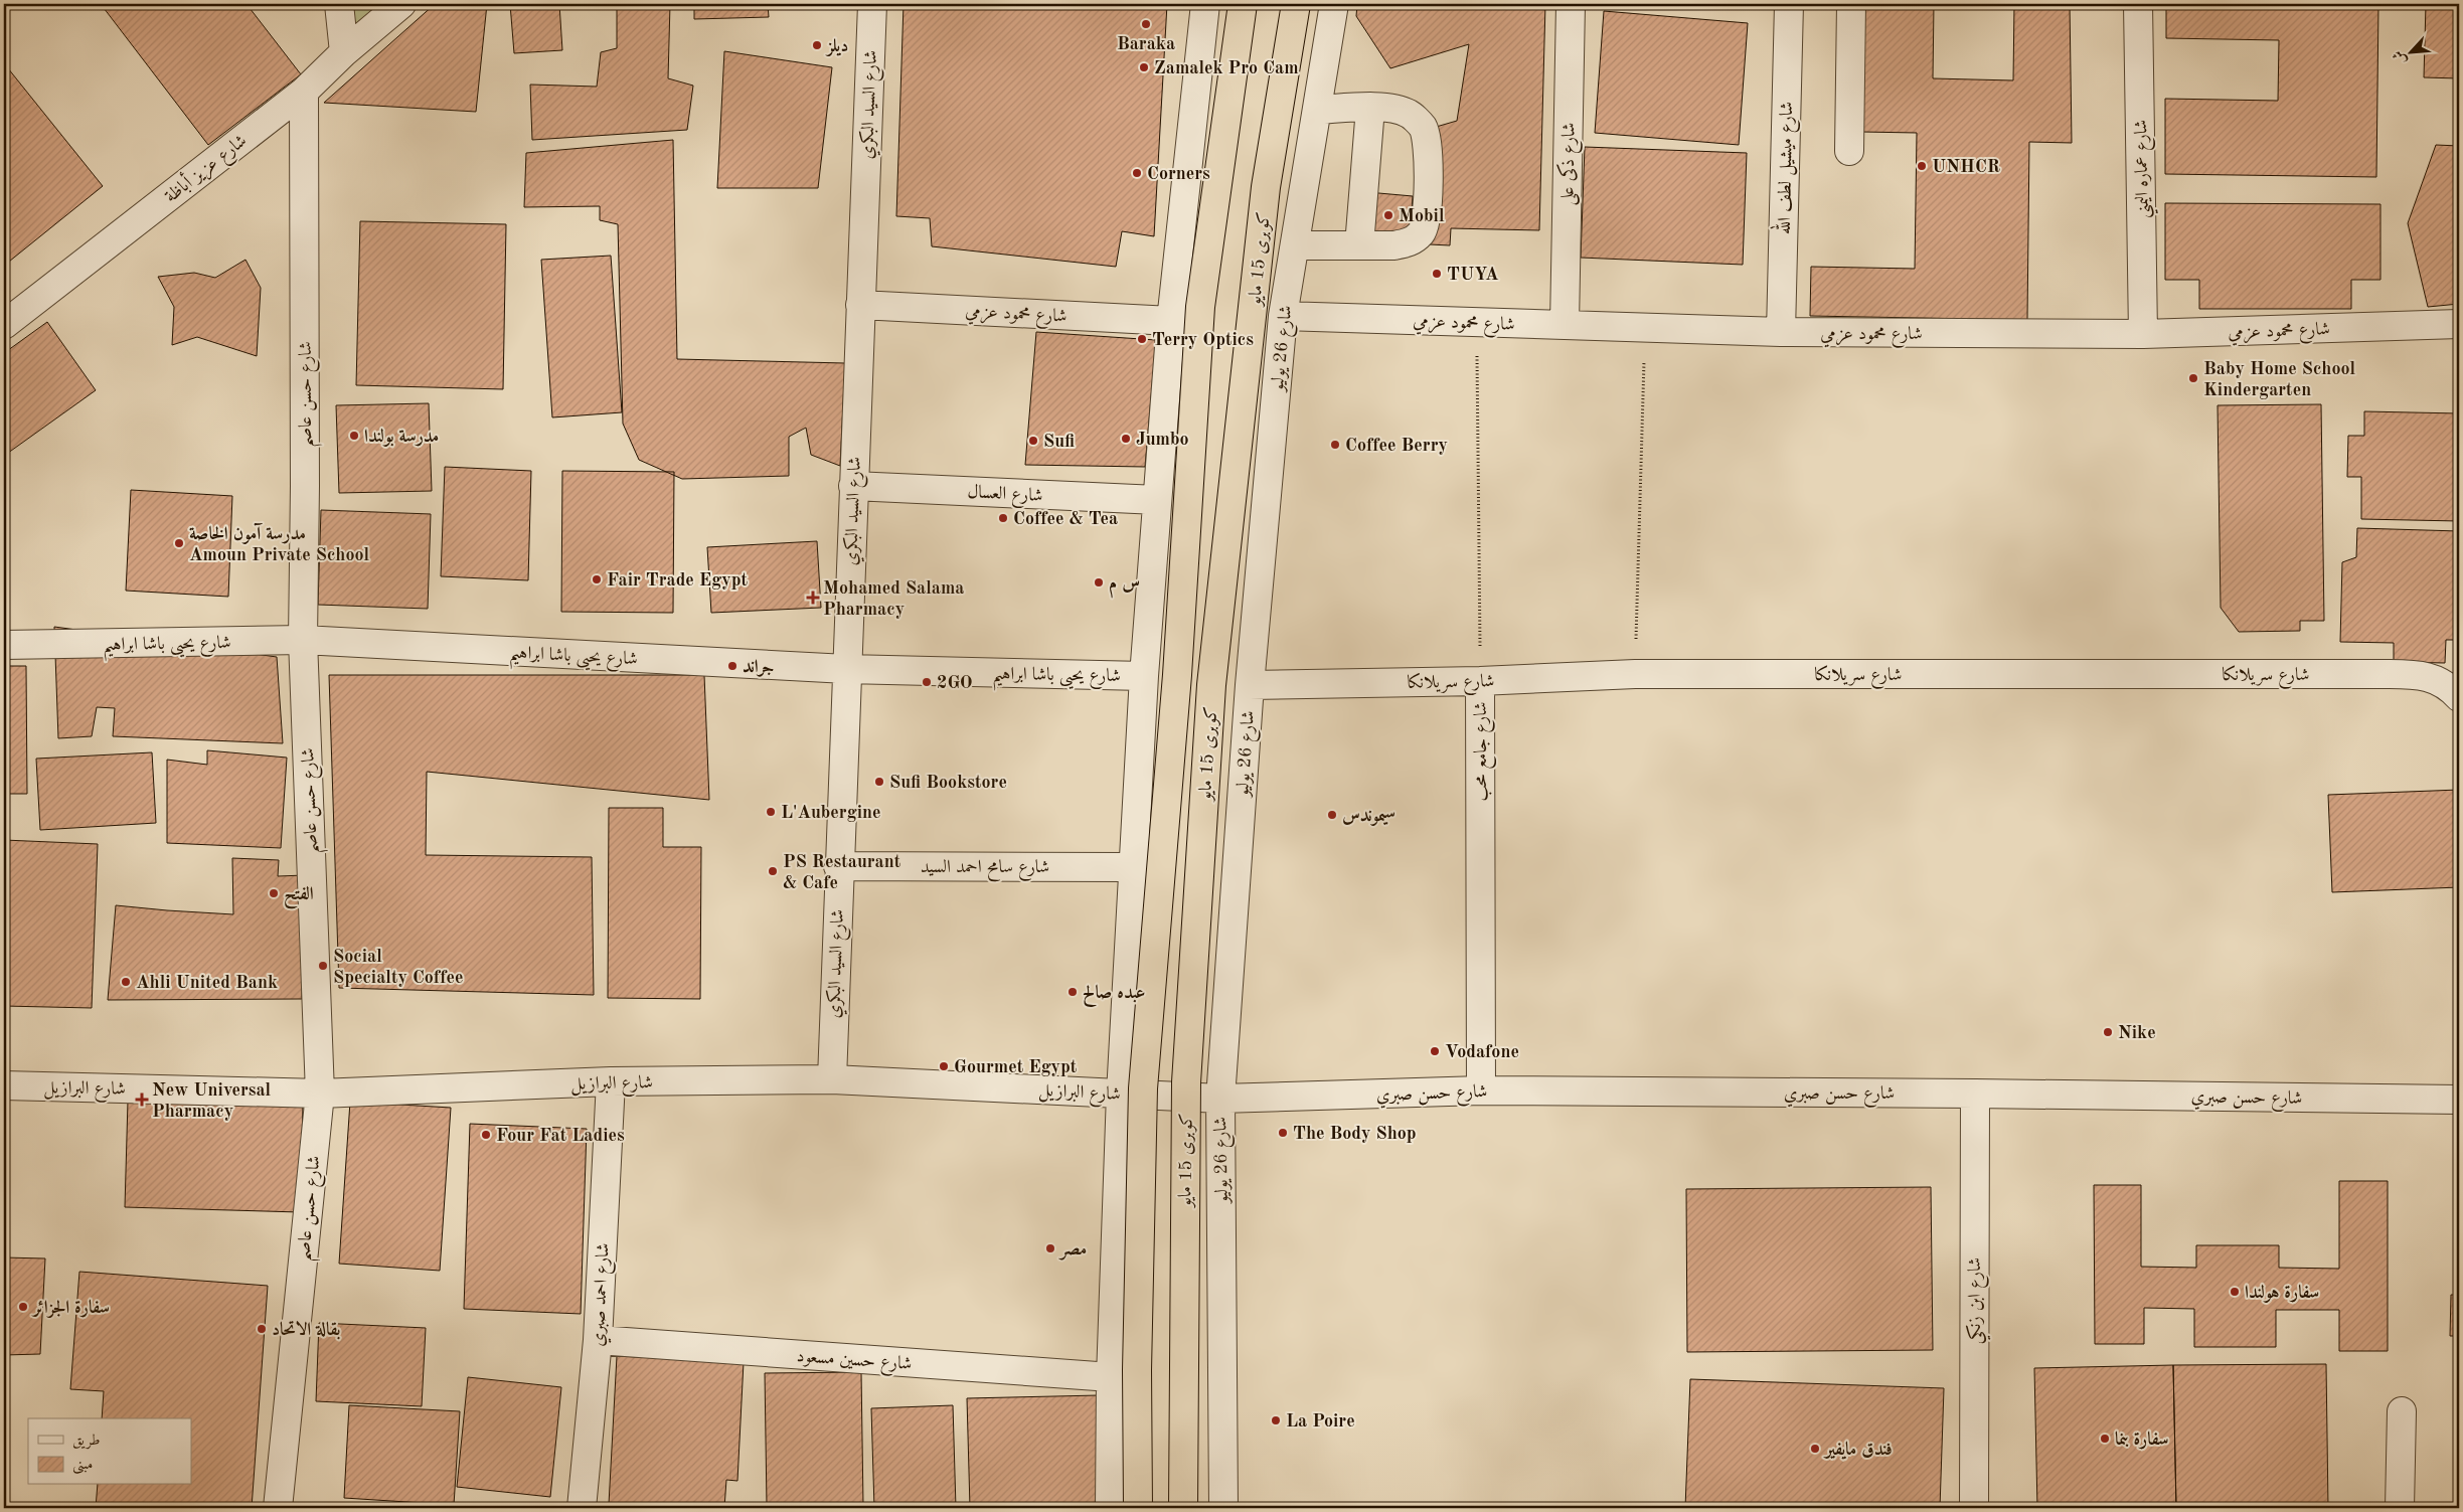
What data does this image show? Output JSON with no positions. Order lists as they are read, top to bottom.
{
  "streets": {
    "highway": ["كوبرى 15 مايو"],
    "street": [
      "شارع السيد البكري",
      "شارع ذكى على",
      "شارع عزيز أباظة",
      "شارع ميشيل لطف الله",
      "شارع عماره اليمني",
      "شارع محمود عزمي",
      "شارع 26 يوليو",
      "شارع حسن عاصم",
      "شارع العسال",
      "شارع يحيى باشا ابراهيم",
      "شارع سريلانكا",
      "شارع جامع محب",
      "شارع سامح احمد السيد",
      "شارع البرازيل",
      "شارع حسن صبري",
      "شارع احمد صبري",
      "شارع ابن زنكي",
      "شارع حسين مسعود"
    ]
  },
  "crossings": [
    ["شارع السيد البكري", "شارع محمود عزمي"],
    ["شارع السيد البكري", "شارع العسال"],
    ["شارع السيد البكري", "شارع يحيى باشا ابراهيم"],
    ["شارع السيد البكري", "شارع سامح احمد السيد"],
    ["شارع السيد البكري", "شارع البرازيل"],
    ["شارع ذكى على", "شارع محمود عزمي"],
    ["شارع عزيز أباظة", "شارع حسن عاصم"],
    ["شارع ميشيل لطف الله", "شارع محمود عزمي"],
    ["شارع عماره اليمني", "شارع محمود عزمي"],
    ["شارع محمود عزمي", "شارع 26 يوليو"],
    ["شارع محمود عزمي", "شارع جامع محب"],
    ["شارع 26 يوليو", "شارع سريلانكا"],
    ["شارع 26 يوليو", "شارع البرازيل"],
    ["شارع 26 يوليو", "شارع حسن صبري"],
    ["شارع حسن عاصم", "شارع يحيى باشا ابراهيم"],
    ["شارع حسن عاصم", "شارع البرازيل"],
    ["شارع سريلانكا", "شارع جامع محب"],
    ["شارع جامع محب", "شارع حسن صبري"],
    ["شارع البرازيل", "شارع حسن صبري"],
    ["شارع البرازيل", "شارع احمد صبري"],
    ["شارع حسن صبري", "شارع ابن زنكي"],
    ["شارع احمد صبري", "شارع حسين مسعود"]
  ],
  "places": {
    "other": [
      "Baraka",
      "ديلز",
      "Zamalek Pro Cam",
      "UNHCR",
      "Corners",
      "Mobil",
      "TUYA",
      "Terry Optics",
      "Baby Home School Kindergarten",
      "مدرسة بولندا",
      "Jumbo",
      "Sufi",
      "Coffee Berry",
      "Coffee & Tea",
      "مدرسة آمون الخاصة Amoun Private School",
      "Fair Trade Egypt",
      "س م",
      "جراند",
      "2GO",
      "Sufi Bookstore",
      "L'Aubergine",
      "سيموندس",
      "PS Restaurant & Cafe",
      "الفتح",
      "Social Specialty Coffee",
      "Ahli United Bank",
      "عبده صالح",
      "Nike",
      "Vodafone",
      "Gourmet Egypt",
      "The Body Shop",
      "Four Fat Ladies",
      "مصر",
      "سفارة هولندا",
      "سفارة الجزائر",
      "بقالة الاتحاد",
      "La Poire",
      "سفارة بنما",
      "فندق مايفير"
    ],
    "health": ["Mohamed Salama Pharmacy", "New Universal Pharmacy"]
  },
  "legend": ["طريق", "مبنى"],
  "north": "bottom left"
}
